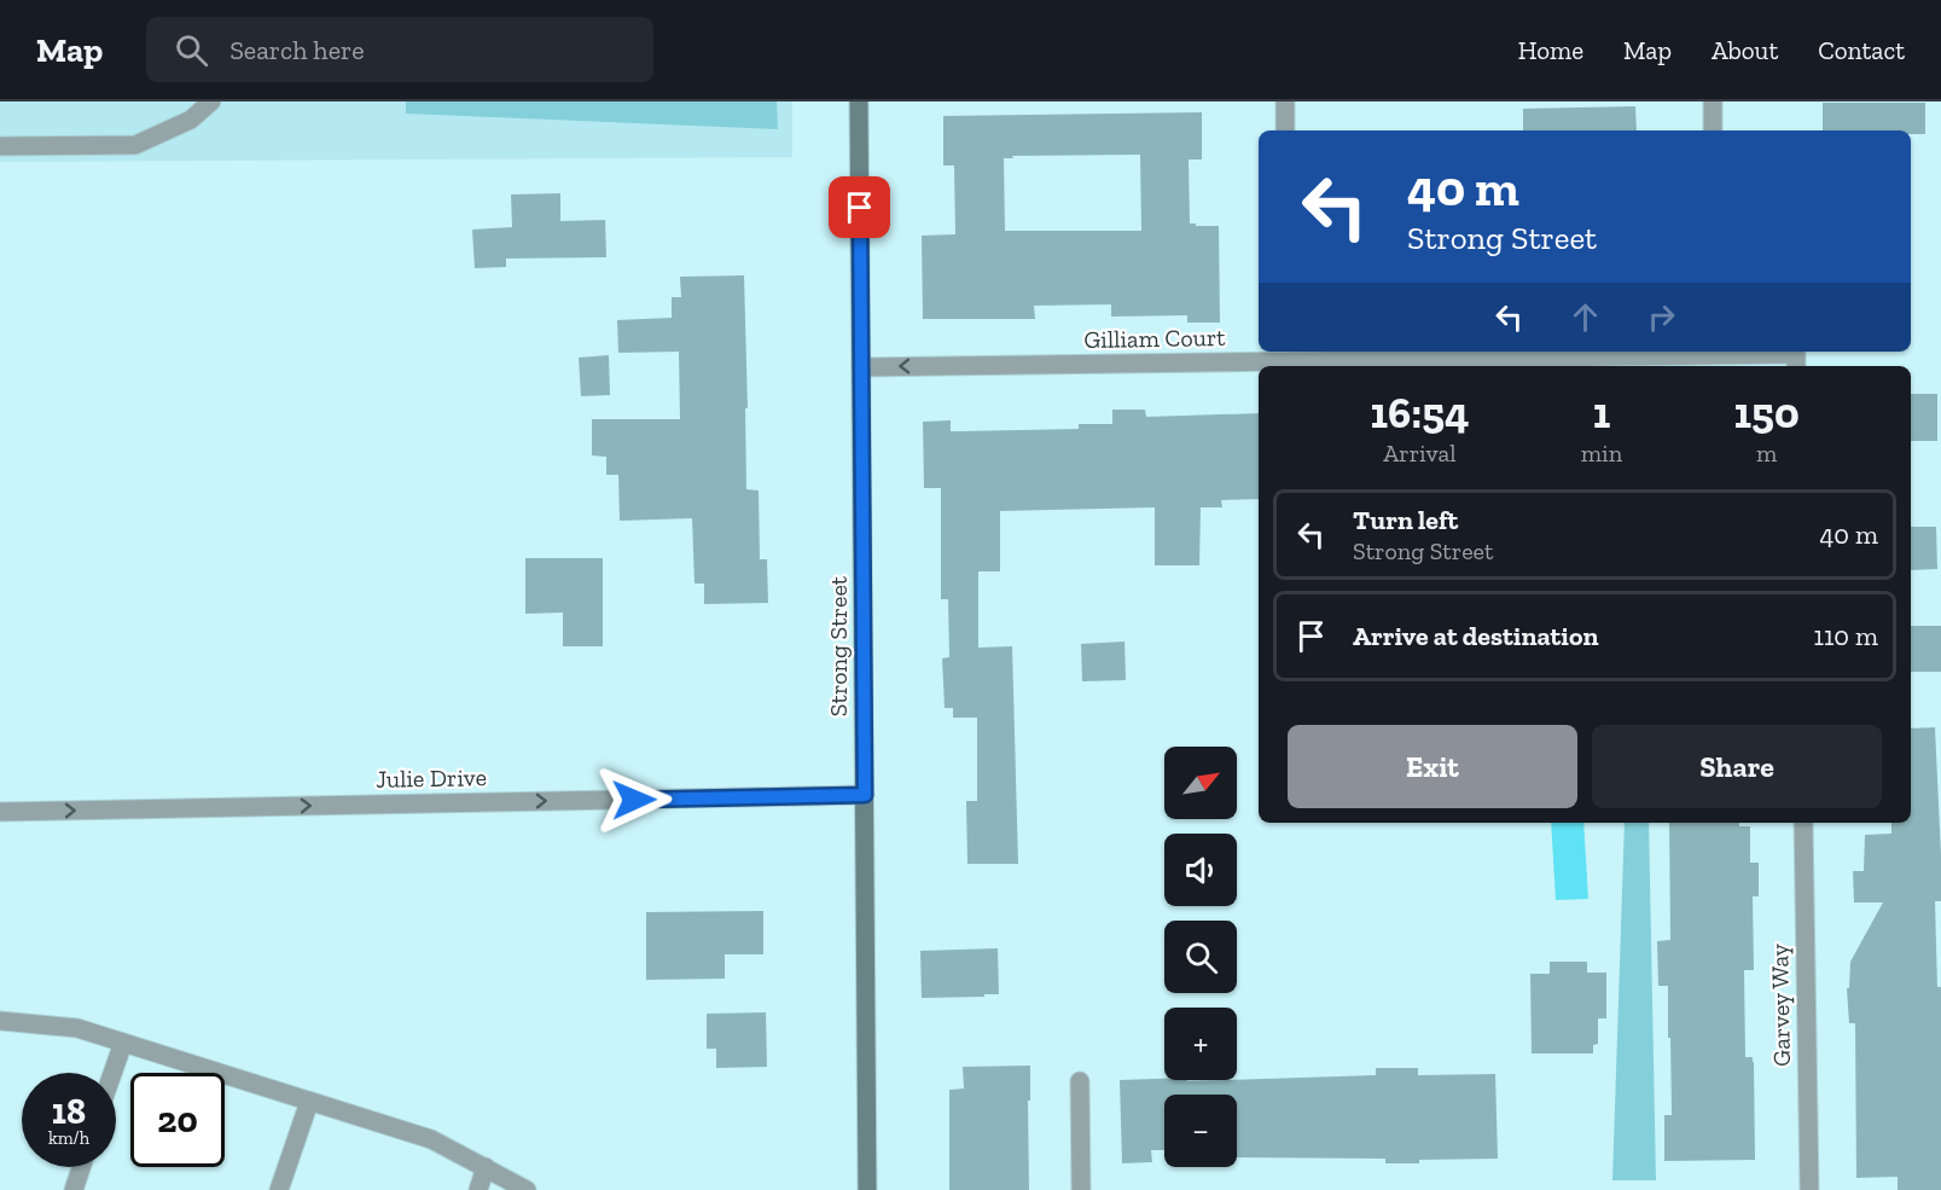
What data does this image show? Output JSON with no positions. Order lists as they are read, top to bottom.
{
  "streets": {
    "street": [
      "Gilliam Court",
      "Strong Street",
      "Julie Drive",
      "Garvey Way"
    ]
  },
  "crossings": [
    ["Gilliam Court", "Strong Street"],
    ["Strong Street", "Julie Drive"]
  ],
  "one_way": ["Gilliam Court", "Julie Drive"],
  "north": "top right",
  "page": {
    "header": "Map",
    "search": "Search here",
    "nav": [
      "Home",
      "Map",
      "About",
      "Contact"
    ],
    "turn": ["40 m", "Strong Street"],
    "eta": [
      "16:54",
      "Arrival",
      "1",
      "min",
      "150",
      "m"
    ],
    "list": [
      {
        "name": "Turn left",
        "note": "Strong Street",
        "value": "40 m"
      },
      {
        "name": "Arrive at destination",
        "value": "110 m"
      }
    ],
    "buttons": ["Exit", "Share"],
    "map_buttons": ["+", "−"],
    "speed": "18 km/h",
    "limit": "20"
  }
}
